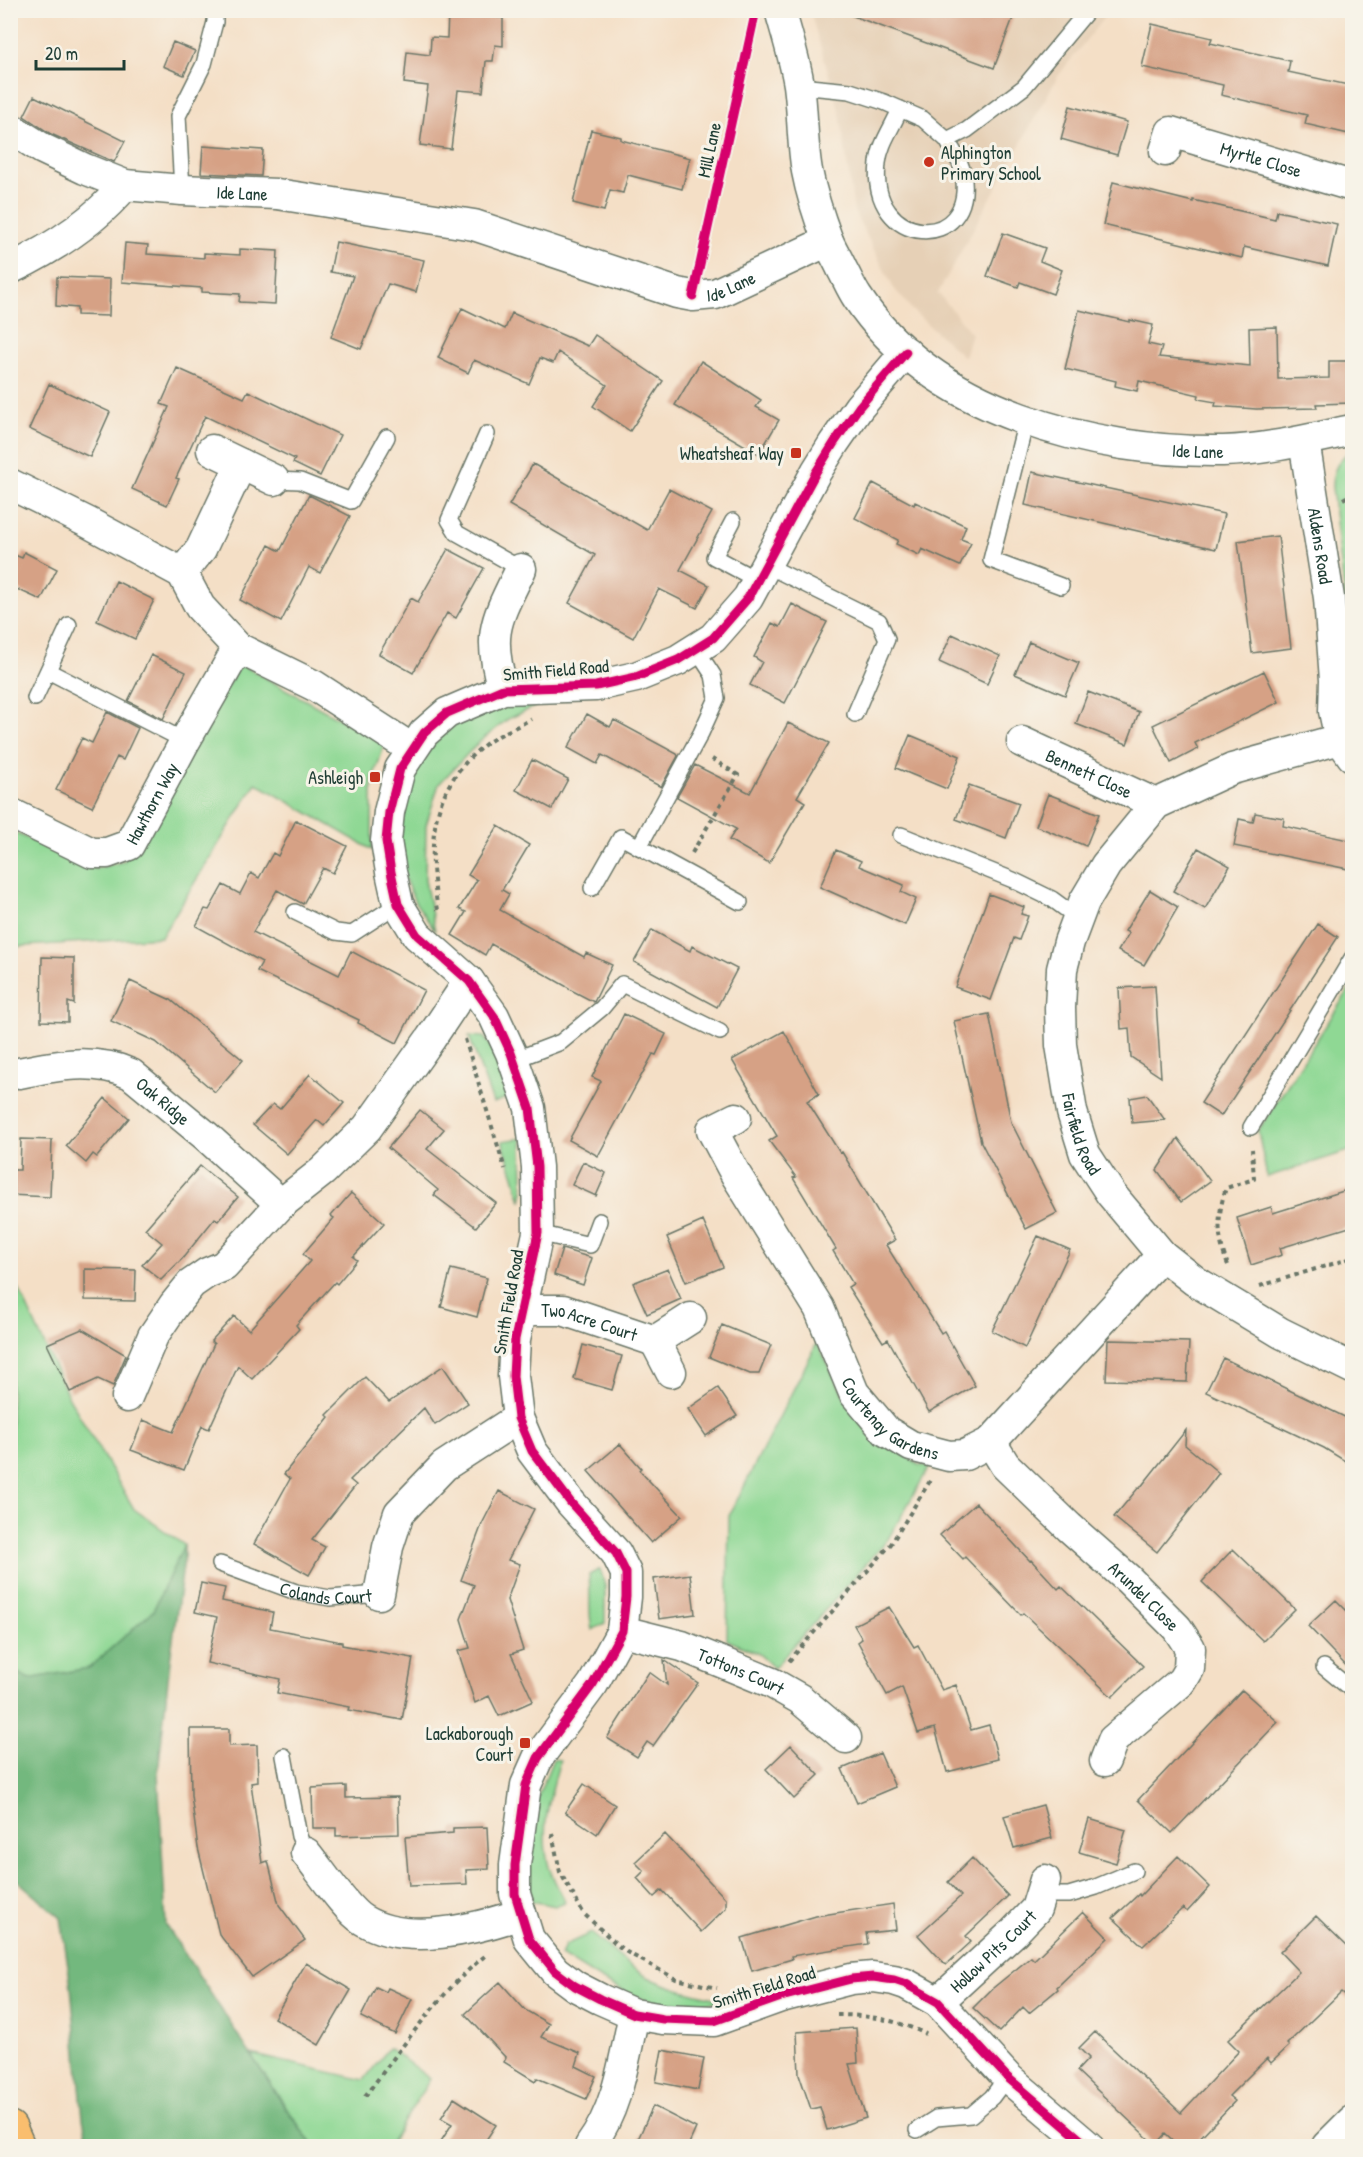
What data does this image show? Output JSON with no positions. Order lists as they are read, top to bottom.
{
  "streets": {
    "street": [
      "Myrtle Close",
      "Ide Lane",
      "Aldens Road",
      "Smith Field Road",
      "Bennett Close",
      "Hawthorn Way",
      "Oak Ridge",
      "Fairfield Road",
      "Two Acre Court",
      "Courtenay Gardens",
      "Colands Court",
      "Arundel Close",
      "Tottons Court",
      "Hollow Pits Court"
    ],
    "cycle path": ["Mill Lane"]
  },
  "crossings": [
    ["Ide Lane", "Aldens Road"],
    ["Ide Lane", "Smith Field Road"],
    ["Aldens Road", "Fairfield Road"],
    ["Smith Field Road", "Two Acre Court"],
    ["Smith Field Road", "Colands Court"],
    ["Smith Field Road", "Tottons Court"],
    ["Smith Field Road", "Hollow Pits Court"],
    ["Bennett Close", "Fairfield Road"],
    ["Fairfield Road", "Courtenay Gardens"],
    ["Courtenay Gardens", "Arundel Close"]
  ],
  "places": {
    "other": ["Alphington Primary School"],
    "transit": ["Wheatsheaf Way", "Ashleigh", "Lackaborough Court"]
  },
  "scale_bar": "20 m"
}
